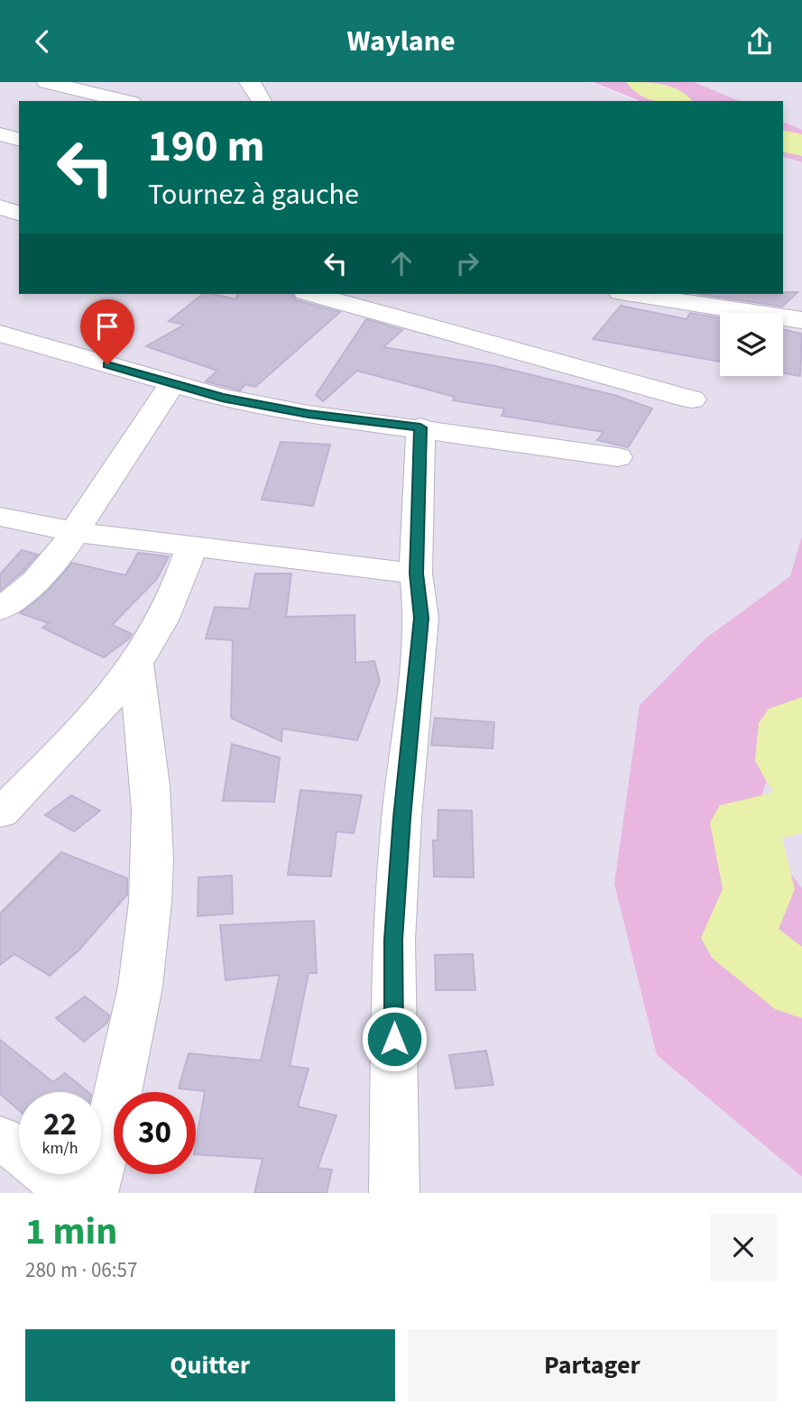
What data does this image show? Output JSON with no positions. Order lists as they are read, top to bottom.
{
  "page": {
    "header": "Waylane",
    "turn": ["190 m", "Tournez à gauche"],
    "speed": "22 km/h",
    "limit": "30",
    "heading": ["1 min", "280 m · 06:57"],
    "buttons": ["Quitter", "Partager"]
  }
}
